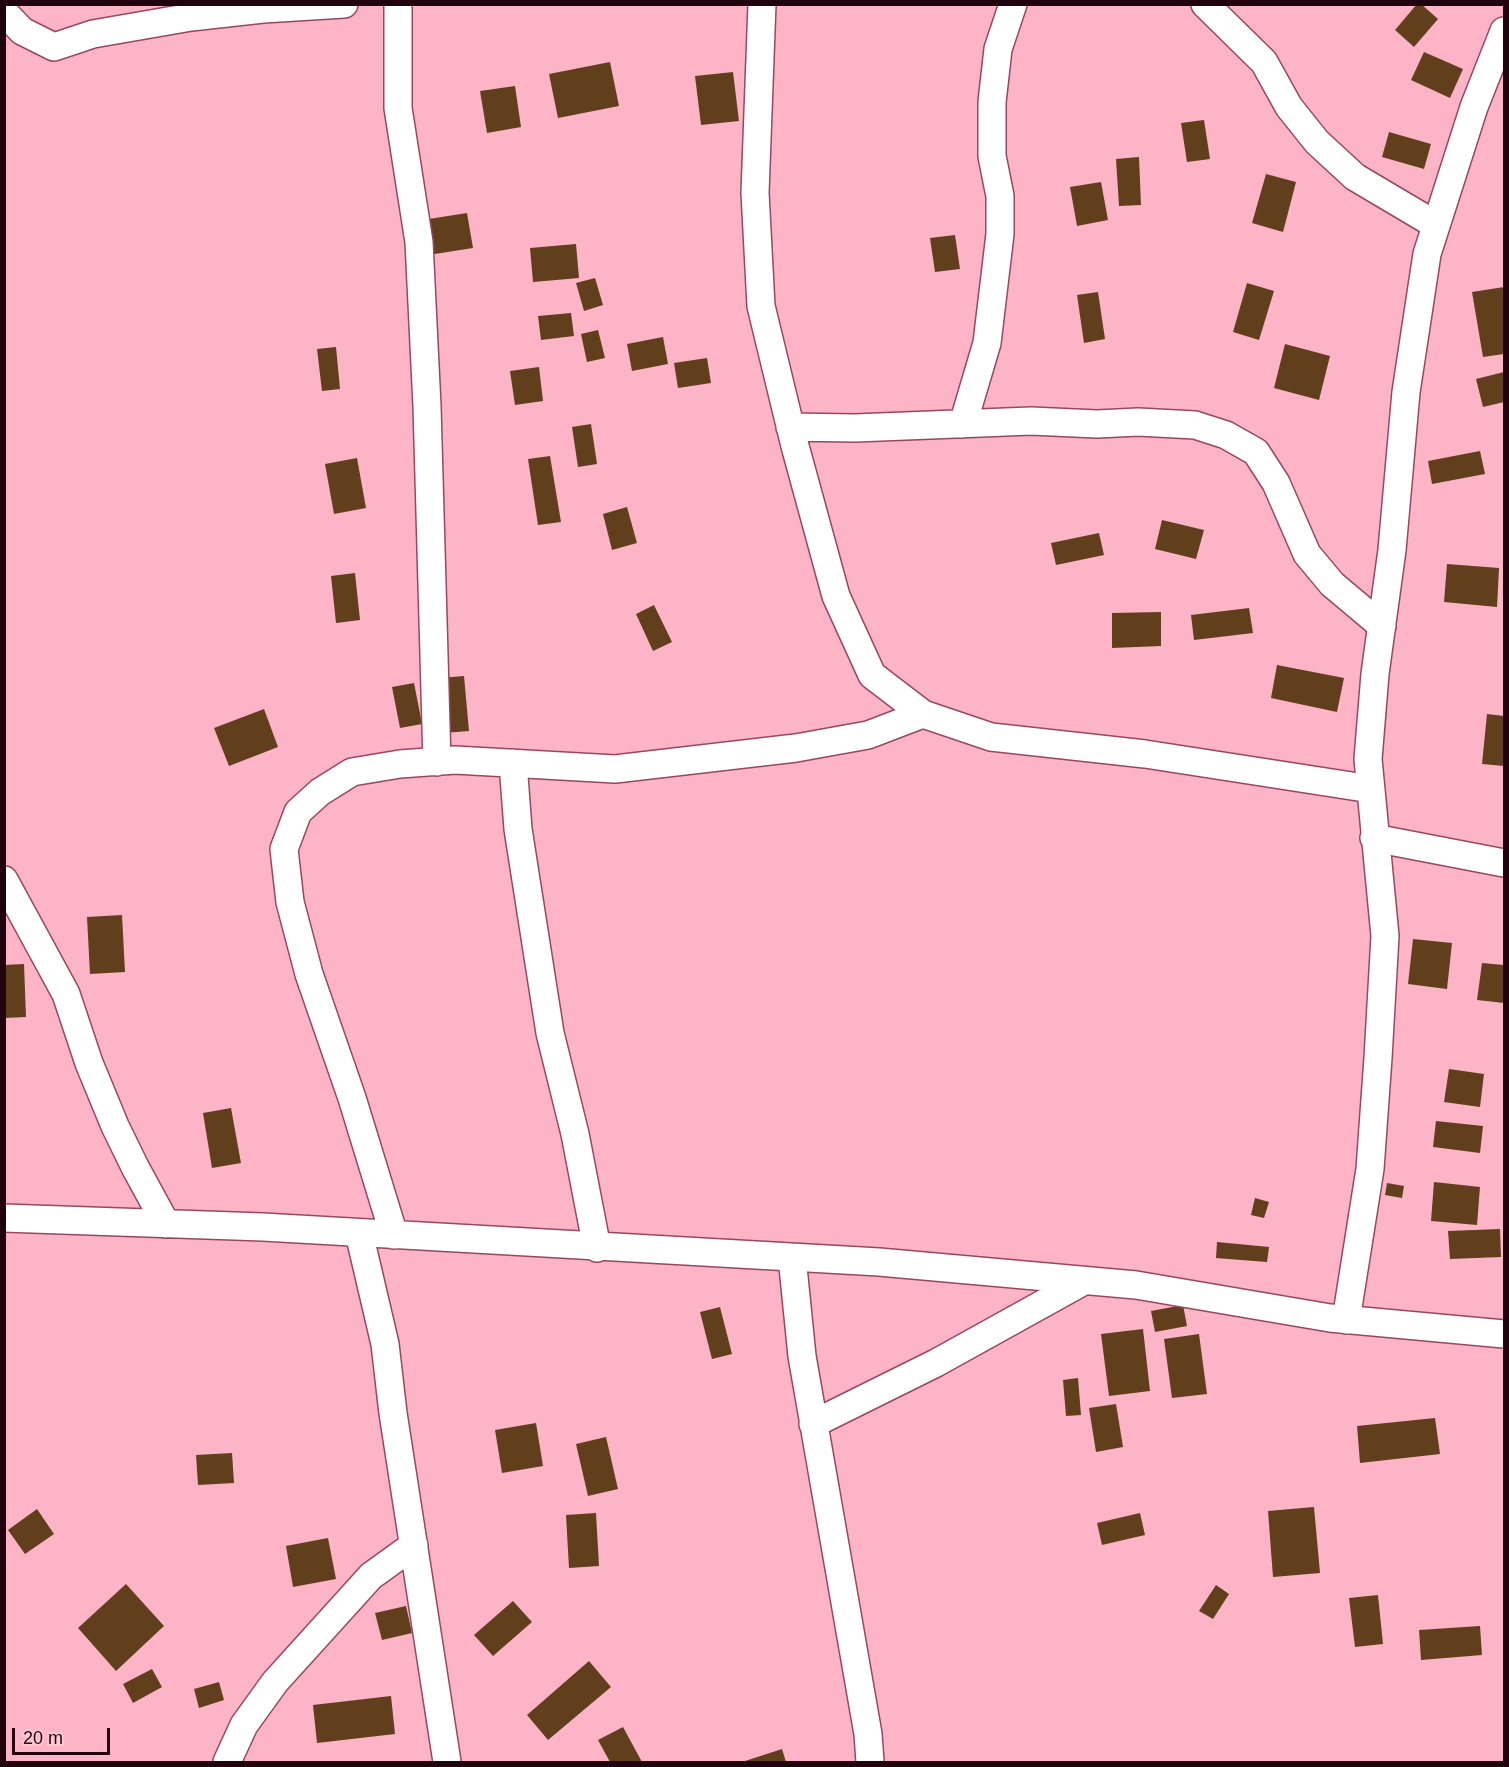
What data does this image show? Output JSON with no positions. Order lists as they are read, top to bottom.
{
  "scale_bar": "20 m"
}
